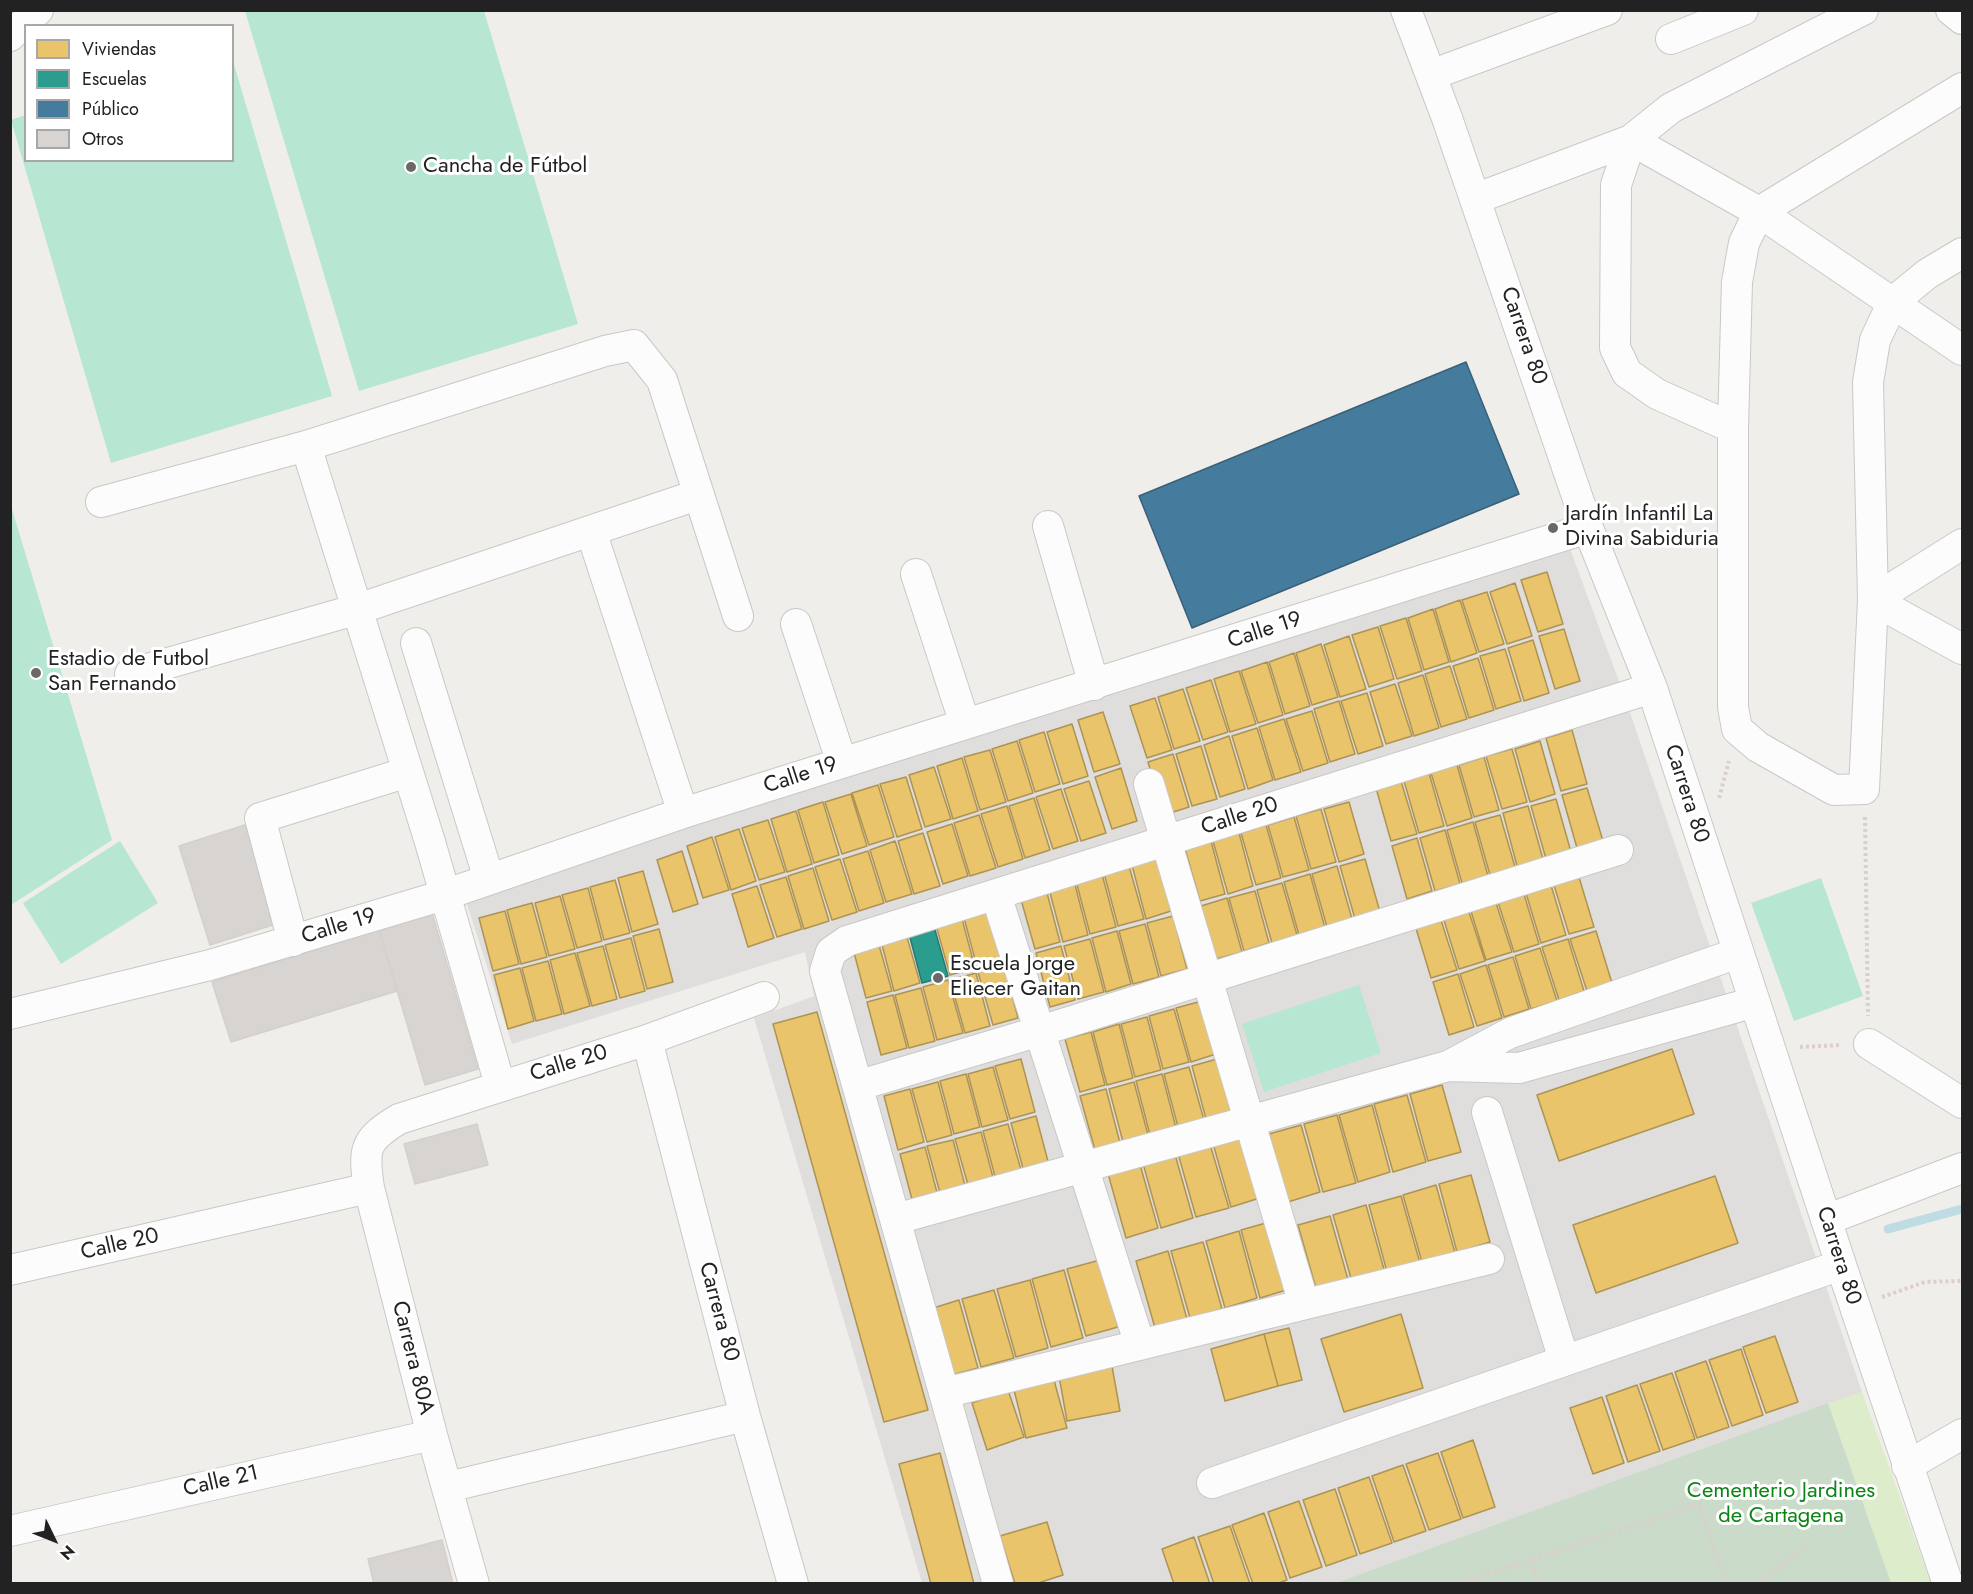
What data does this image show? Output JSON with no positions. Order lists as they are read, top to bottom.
{
  "streets": {
    "street": [
      "Carrera 80",
      "Calle 19",
      "Calle 20",
      "Carrera 80A",
      "Calle 21"
    ]
  },
  "crossings": [
    ["Carrera 80", "Calle 19"],
    ["Carrera 80", "Calle 20"],
    ["Calle 20", "Carrera 80A"],
    ["Carrera 80A", "Calle 21"]
  ],
  "parks": ["Cementerio Jardines de Cartagena"],
  "places": [
    "Cancha de Fútbol",
    "Jardín Infantil La Divina Sabiduria",
    "Estadio de Futbol San Fernando",
    "Escuela Jorge Eliecer Gaitan"
  ],
  "legend": [
    "Viviendas",
    "Escuelas",
    "Público",
    "Otros"
  ],
  "north": "bottom right"
}
